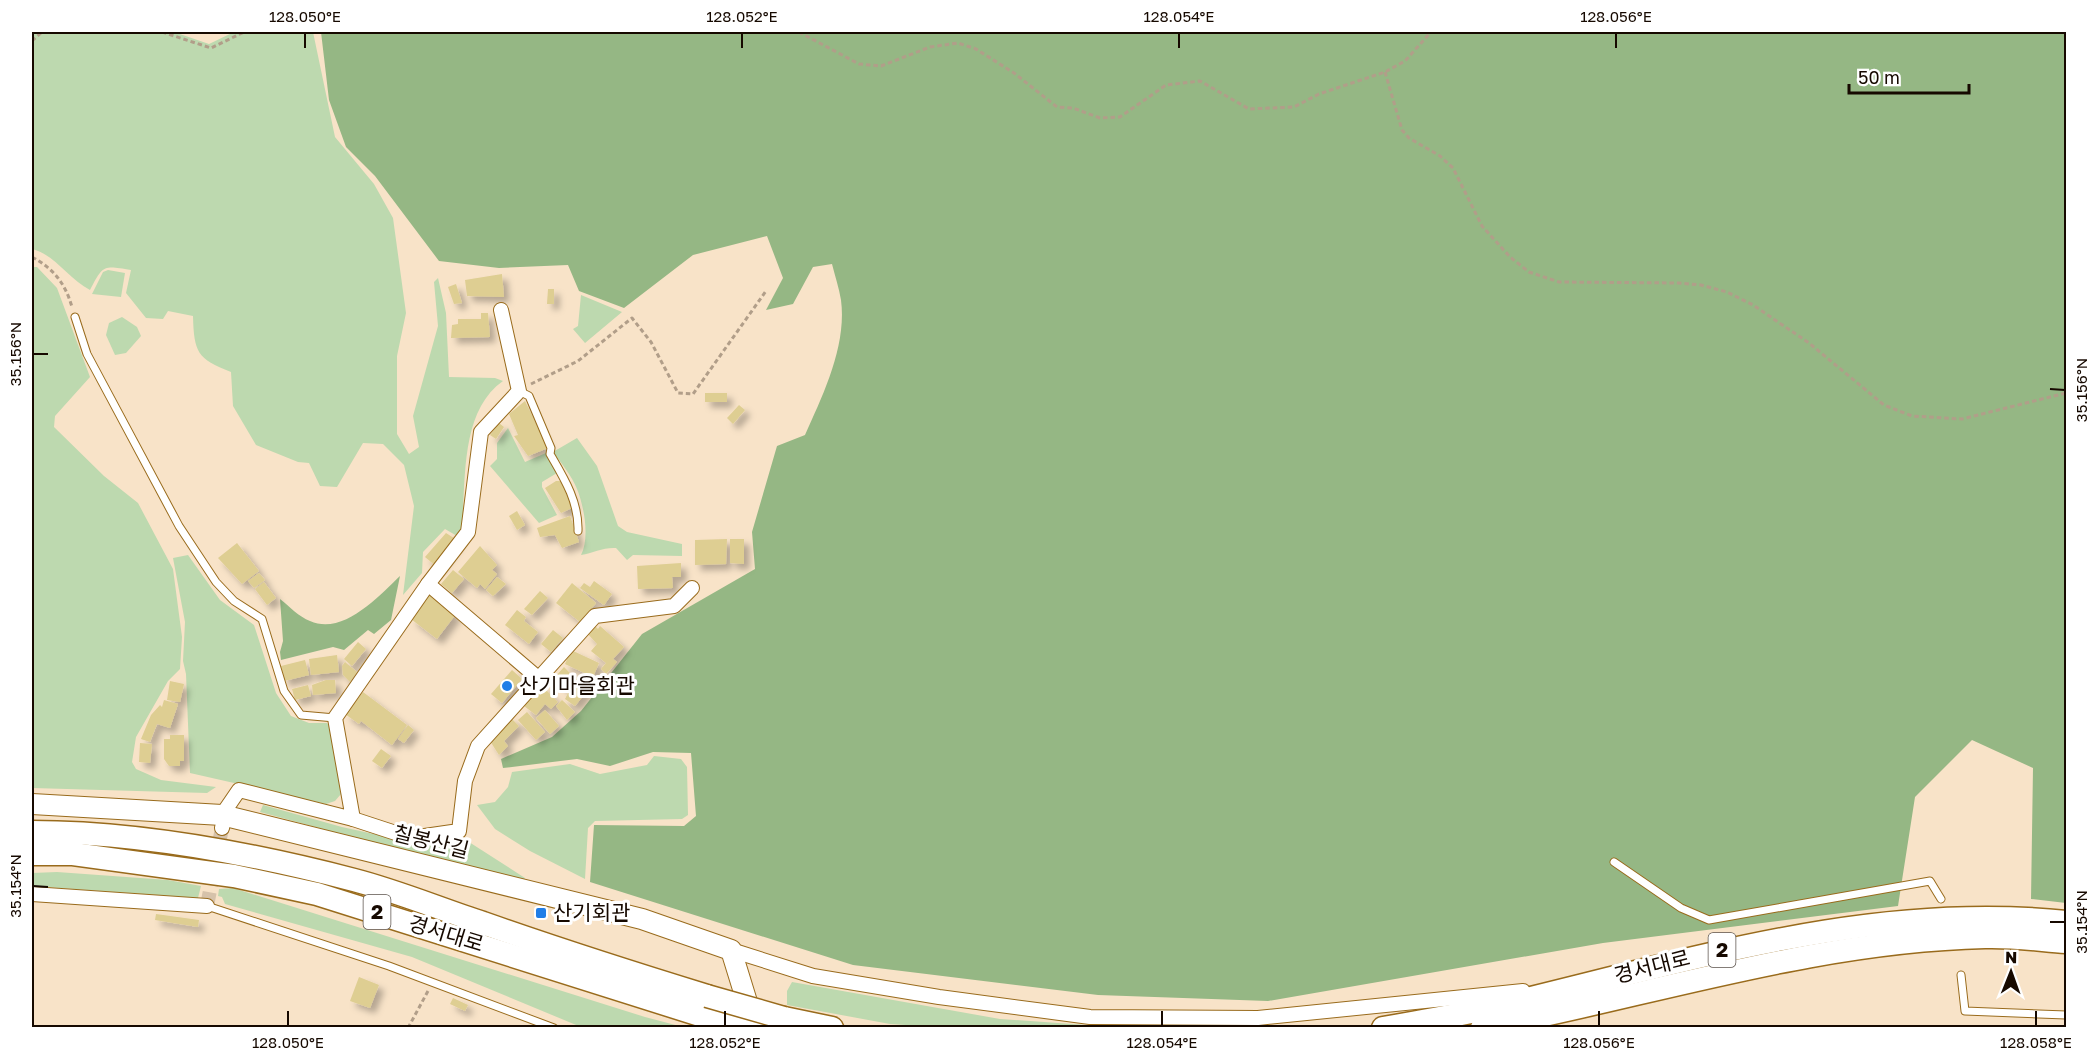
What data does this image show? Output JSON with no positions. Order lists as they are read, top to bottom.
{
  "streets": {
    "main road": ["2", "경서대로"],
    "street": ["칠봉산길"]
  },
  "places": {
    "other": ["산기마을회관"],
    "transit": ["산기회관"]
  },
  "scale_bar": "50 m",
  "north": "top",
  "coordinates": [
    "128.050°E",
    "128.052°E",
    "128.054°E",
    "128.056°E",
    "35.156°N",
    "35.154°N",
    "128.058°E"
  ]
}
